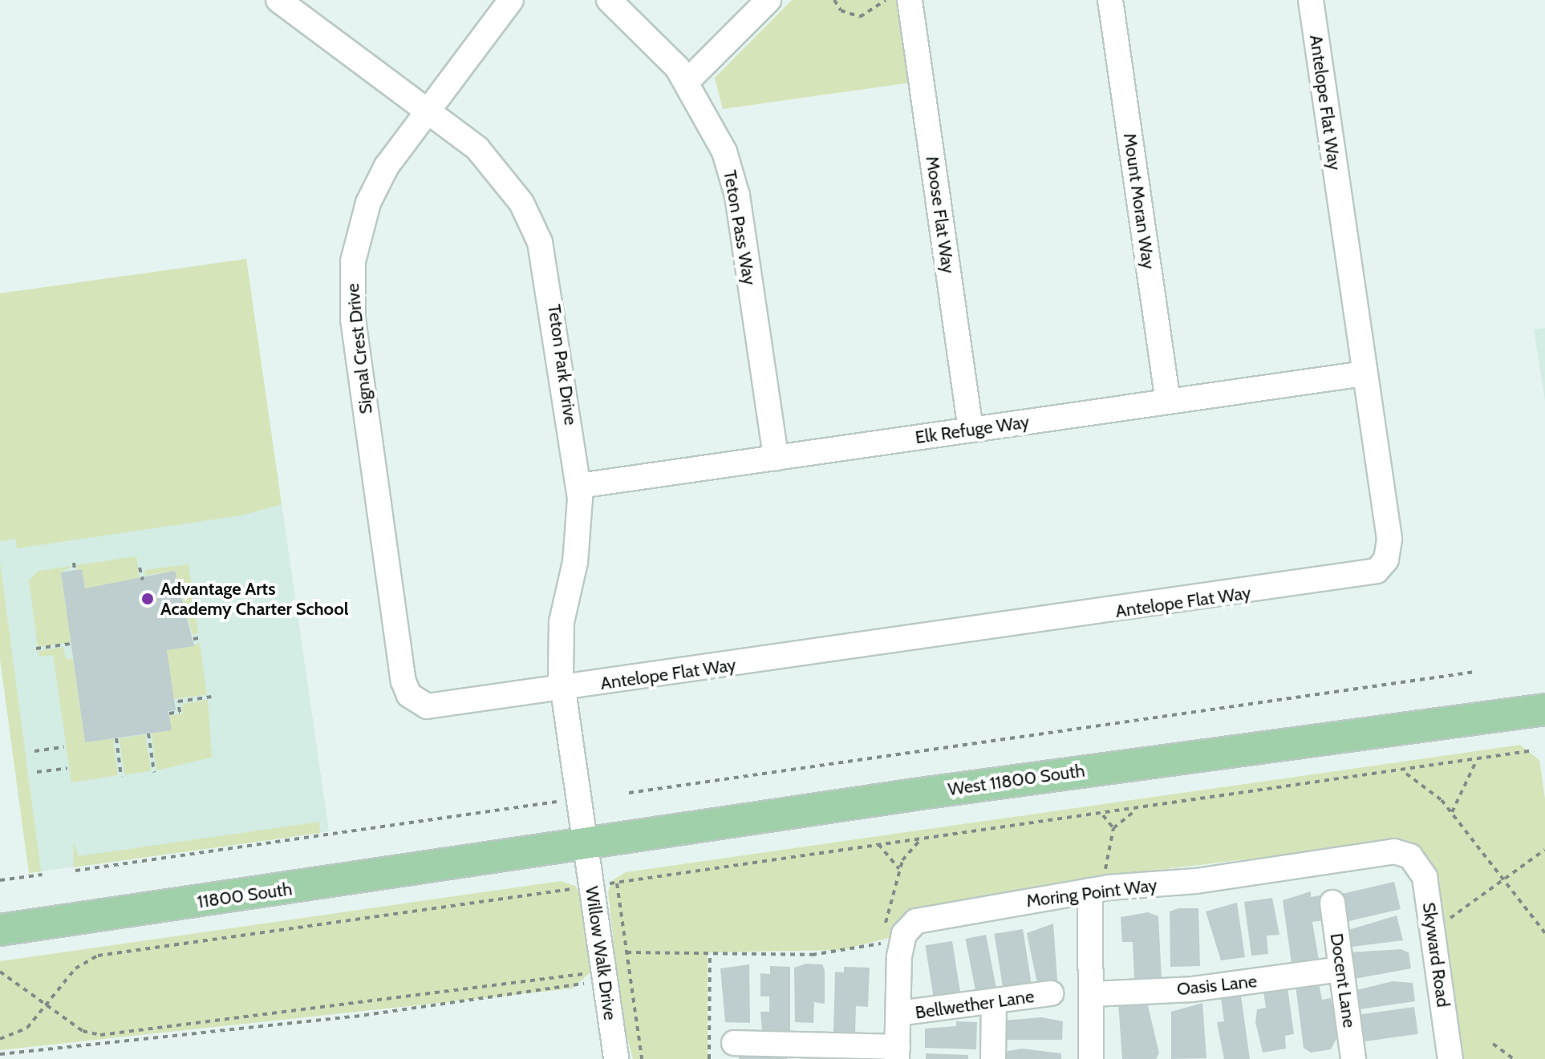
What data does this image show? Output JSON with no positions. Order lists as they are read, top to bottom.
{
  "streets": {
    "main road": ["West 11800 South", "11800 South"],
    "street": [
      "Antelope Flat Way",
      "Mount Moran Way",
      "Moose Flat Way",
      "Teton Pass Way",
      "Signal Crest Drive",
      "Teton Park Drive",
      "Elk Refuge Way",
      "Moring Point Way",
      "Willow Walk Drive",
      "Skyward Road",
      "Docent Lane",
      "Oasis Lane",
      "Bellwether Lane"
    ]
  },
  "crossings": [
    ["Antelope Flat Way", "Signal Crest Drive"],
    ["Antelope Flat Way", "Teton Park Drive"],
    ["Antelope Flat Way", "Elk Refuge Way"],
    ["Mount Moran Way", "Elk Refuge Way"],
    ["Moose Flat Way", "Elk Refuge Way"],
    ["Teton Pass Way", "Elk Refuge Way"],
    ["Signal Crest Drive", "Teton Park Drive"],
    ["Teton Park Drive", "Elk Refuge Way"],
    ["Teton Park Drive", "West 11800 South"],
    ["Teton Park Drive", "Willow Walk Drive"],
    ["West 11800 South", "11800 South"],
    ["West 11800 South", "Willow Walk Drive"],
    ["Moring Point Way", "Skyward Road"],
    ["Moring Point Way", "Bellwether Lane"],
    ["Docent Lane", "Oasis Lane"]
  ],
  "places": ["Advantage Arts Academy Charter School"]
}
